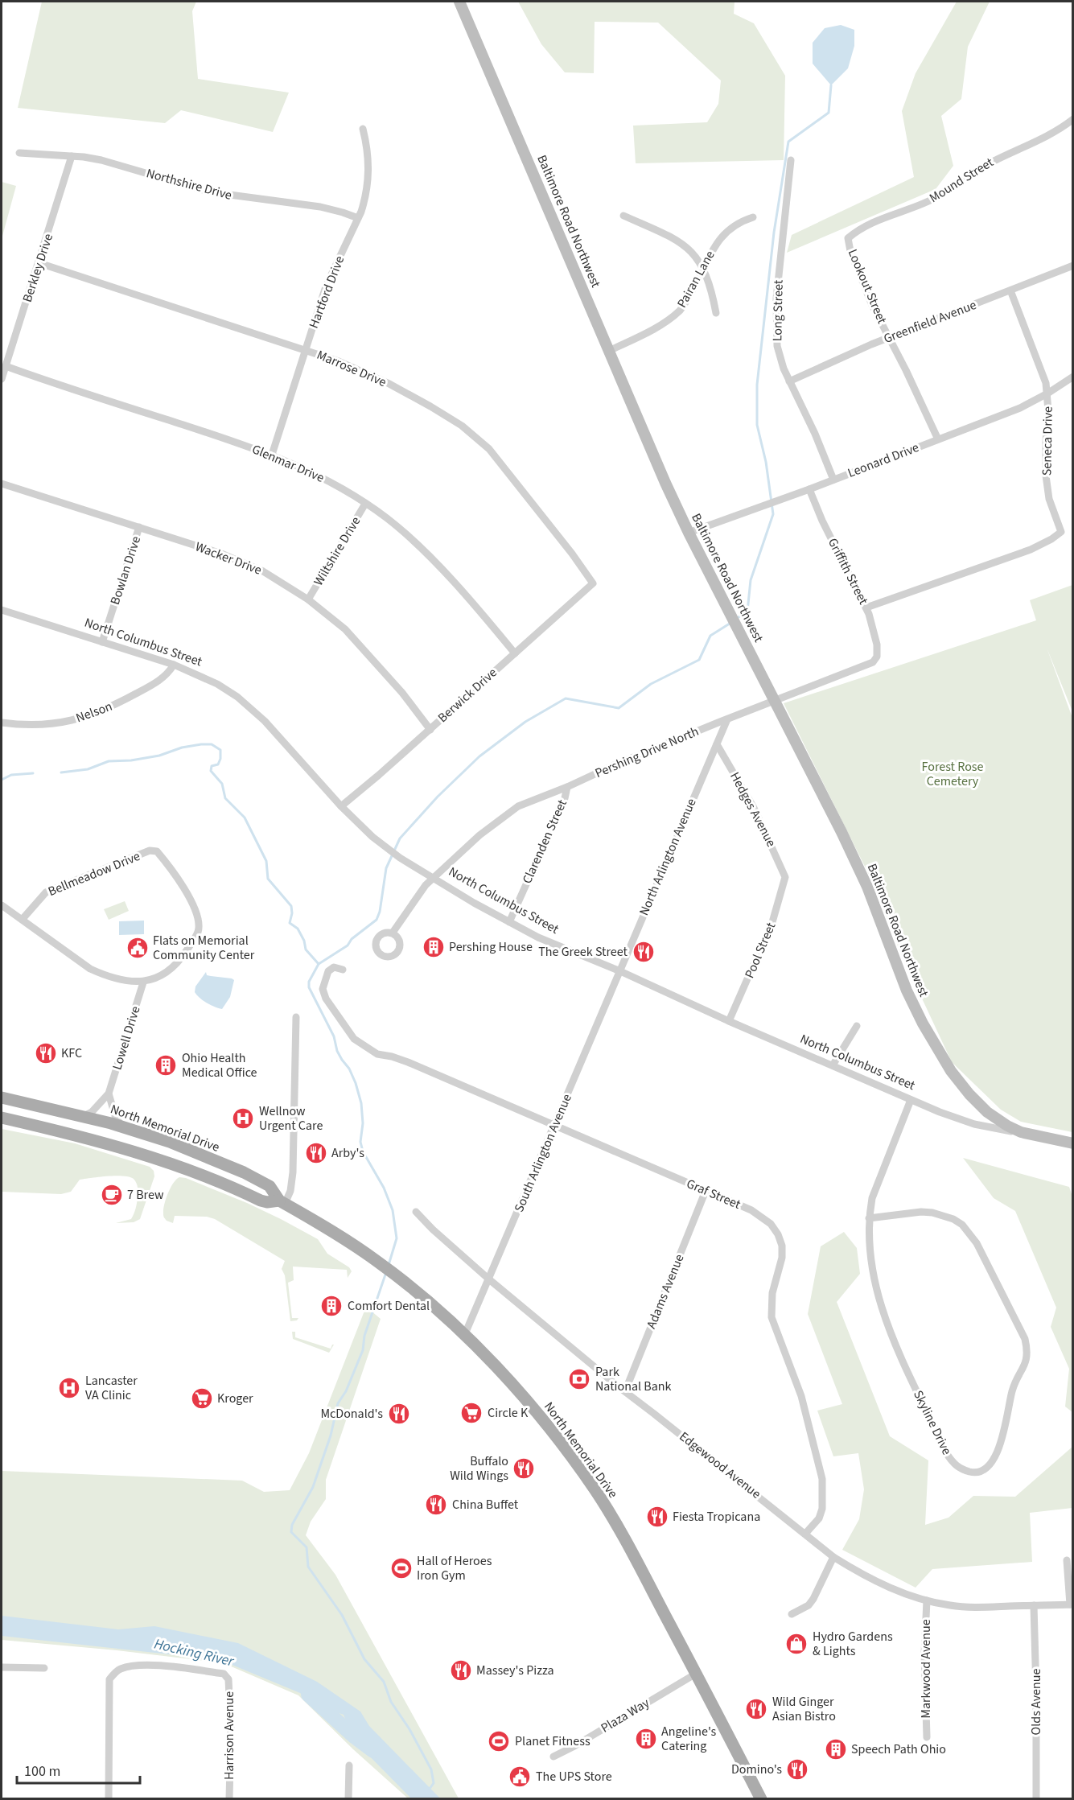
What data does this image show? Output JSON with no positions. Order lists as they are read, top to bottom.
{
  "streets": {
    "main road": ["Baltimore Road Northwest", "North Columbus Street", "North Memorial Drive"],
    "street": [
      "Mound Street",
      "Northshire Drive",
      "Berkley Drive",
      "Pairan Lane",
      "Lookout Street",
      "Hartford Drive",
      "Long Street",
      "Greenfield Avenue",
      "Marrose Drive",
      "Seneca Drive",
      "Leonard Drive",
      "Glenmar Drive",
      "Wiltshire Drive",
      "Wacker Drive",
      "Bowlan Drive",
      "Griffith Street",
      "Berwick Drive",
      "Nelson",
      "Pershing Drive North",
      "Hedges Avenue",
      "Clarenden Street",
      "North Arlington Avenue",
      "Bellmeadow Drive",
      "Pool Street",
      "Lowell Drive",
      "South Arlington Avenue",
      "Graf Street",
      "Adams Avenue",
      "Skyline Drive",
      "Edgewood Avenue",
      "Markwood Avenue",
      "Olds Avenue",
      "Plaza Way",
      "Harrison Avenue"
    ]
  },
  "crossings": [
    ["Mound Street", "Lookout Street"],
    ["Northshire Drive", "Berkley Drive"],
    ["Northshire Drive", "Hartford Drive"],
    ["Baltimore Road Northwest", "Pairan Lane"],
    ["Baltimore Road Northwest", "Leonard Drive"],
    ["Baltimore Road Northwest", "North Columbus Street"],
    ["Baltimore Road Northwest", "Pershing Drive North"],
    ["Berkley Drive", "Marrose Drive"],
    ["Berkley Drive", "Glenmar Drive"],
    ["Lookout Street", "Greenfield Avenue"],
    ["Lookout Street", "Leonard Drive"],
    ["Hartford Drive", "Marrose Drive"],
    ["Hartford Drive", "Glenmar Drive"],
    ["Long Street", "Greenfield Avenue"],
    ["Long Street", "Leonard Drive"],
    ["Greenfield Avenue", "Seneca Drive"],
    ["Marrose Drive", "Berwick Drive"],
    ["Seneca Drive", "Leonard Drive"],
    ["Seneca Drive", "Griffith Street"],
    ["Leonard Drive", "Griffith Street"],
    ["Glenmar Drive", "Wiltshire Drive"],
    ["Glenmar Drive", "Berwick Drive"],
    ["Wiltshire Drive", "Wacker Drive"],
    ["Wacker Drive", "Bowlan Drive"],
    ["Wacker Drive", "Berwick Drive"],
    ["Bowlan Drive", "North Columbus Street"],
    ["Griffith Street", "Pershing Drive North"],
    ["North Columbus Street", "Berwick Drive"],
    ["North Columbus Street", "Nelson"],
    ["North Columbus Street", "Pershing Drive North"],
    ["North Columbus Street", "Clarenden Street"],
    ["North Columbus Street", "North Arlington Avenue"],
    ["North Columbus Street", "Pool Street"],
    ["North Columbus Street", "South Arlington Avenue"],
    ["North Columbus Street", "Skyline Drive"],
    ["Pershing Drive North", "Clarenden Street"],
    ["Pershing Drive North", "North Arlington Avenue"],
    ["Hedges Avenue", "North Arlington Avenue"],
    ["Hedges Avenue", "Pool Street"],
    ["North Arlington Avenue", "South Arlington Avenue"],
    ["Bellmeadow Drive", "Lowell Drive"],
    ["Lowell Drive", "North Memorial Drive"],
    ["North Memorial Drive", "South Arlington Avenue"],
    ["North Memorial Drive", "Plaza Way"],
    ["South Arlington Avenue", "Graf Street"],
    ["South Arlington Avenue", "Edgewood Avenue"],
    ["Graf Street", "Adams Avenue"],
    ["Graf Street", "Edgewood Avenue"],
    ["Adams Avenue", "Edgewood Avenue"],
    ["Edgewood Avenue", "Markwood Avenue"],
    ["Edgewood Avenue", "Olds Avenue"]
  ],
  "water": ["Hocking River"],
  "parks": ["Forest Rose Cemetery"],
  "places": {
    "building": [
      "Pershing House",
      "Ohio Health Medical Office",
      "Comfort Dental",
      "Angeline's Catering",
      "Speech Path Ohio"
    ],
    "public building": ["Flats on Memorial Community Center", "The UPS Store"],
    "restaurant": [
      "The Greek Street",
      "KFC",
      "Arby's",
      "McDonald's",
      "Buffalo Wild Wings",
      "China Buffet",
      "Fiesta Tropicana",
      "Massey's Pizza",
      "Wild Ginger Asian Bistro",
      "Domino's"
    ],
    "hospital": ["Wellnow Urgent Care", "Lancaster VA Clinic"],
    "cafe": ["7 Brew"],
    "bank": ["Park National Bank"],
    "supermarket": ["Kroger", "Circle K"],
    "sports": ["Hall of Heroes Iron Gym", "Planet Fitness"],
    "shop": ["Hydro Gardens & Lights"]
  },
  "scale_bar": "100 m"
}
